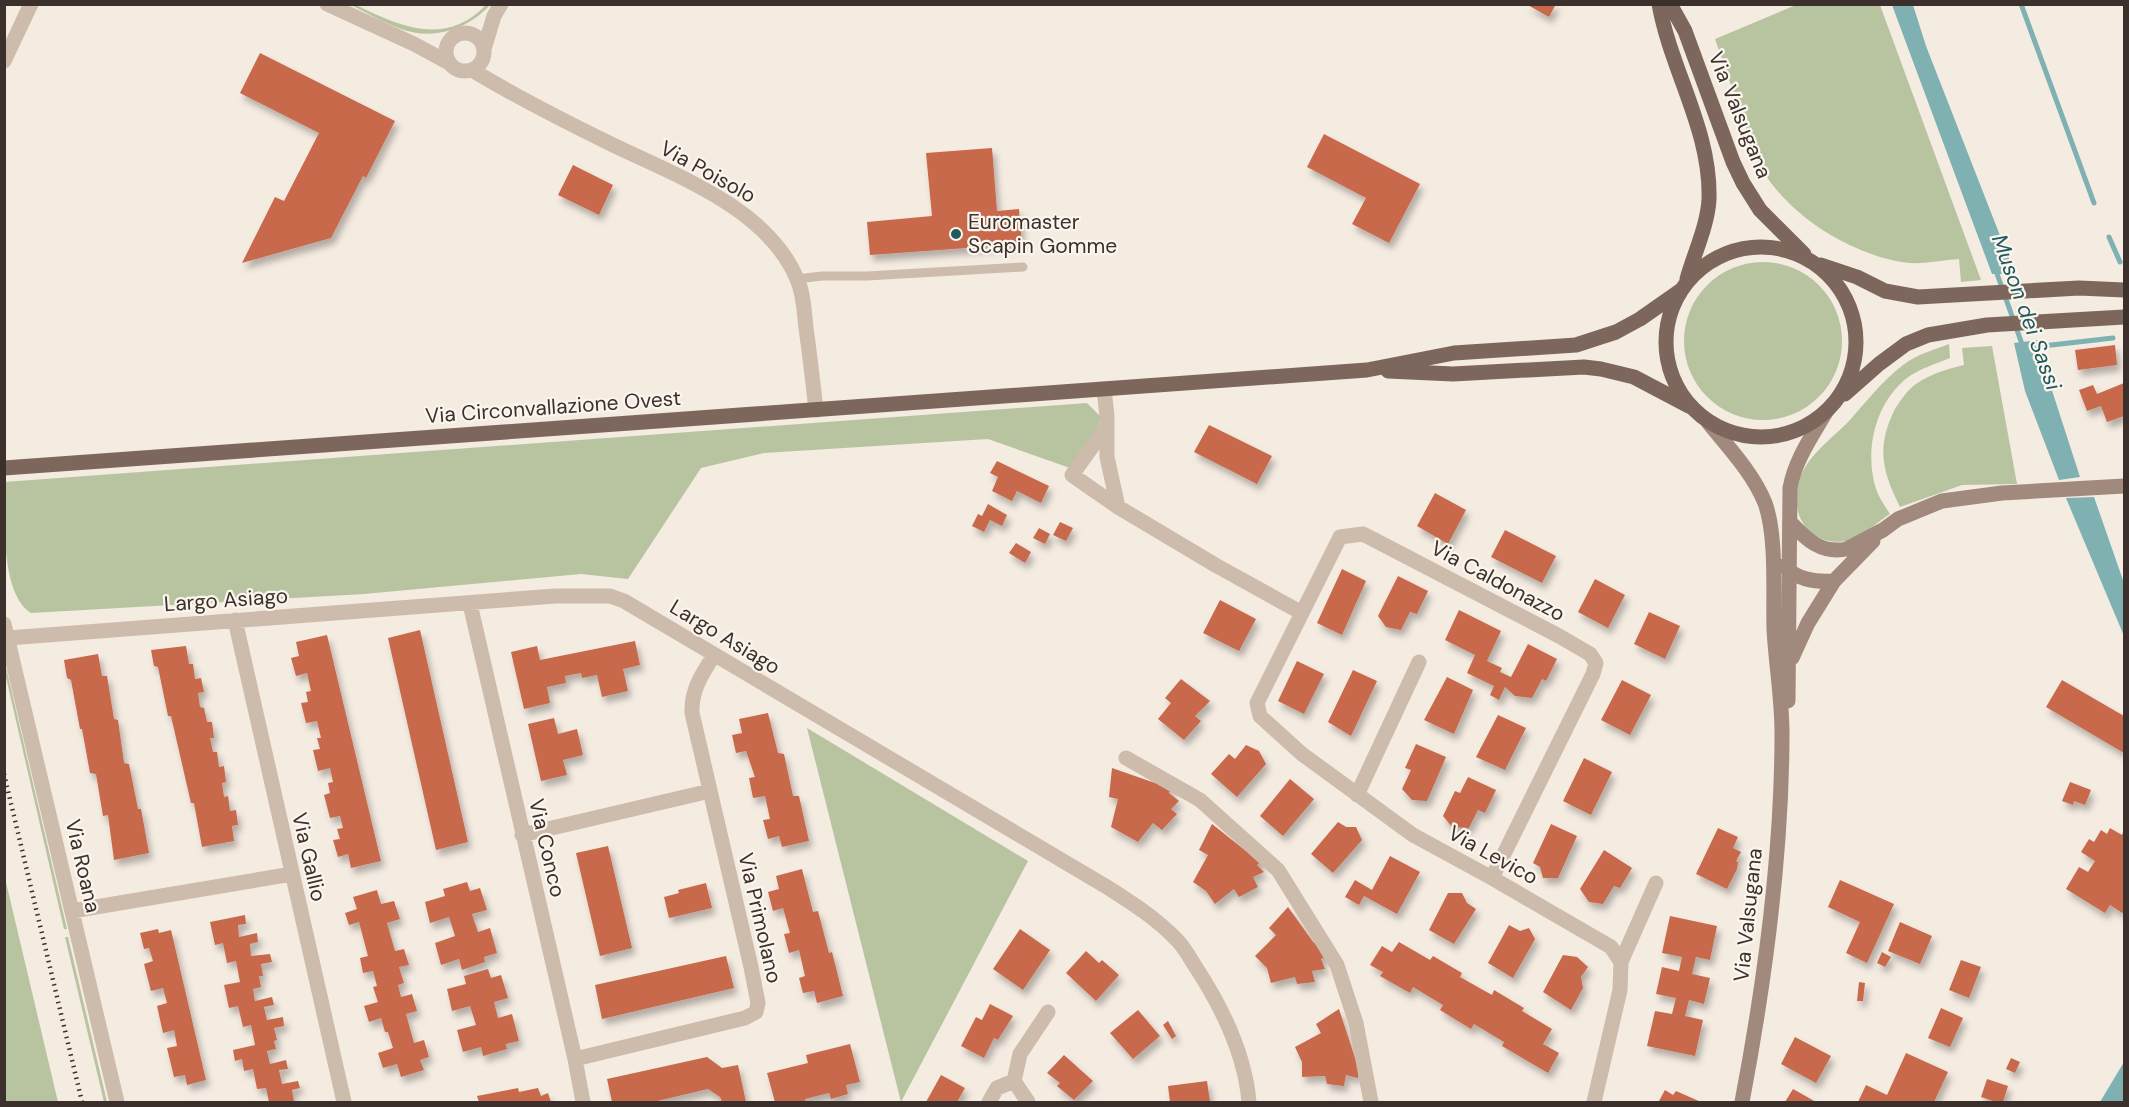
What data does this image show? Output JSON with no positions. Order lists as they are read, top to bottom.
{
  "streets": {
    "main road": ["Via Valsugana", "Via Circonvallazione Ovest"],
    "street": [
      "Via Poisolo",
      "Via Caldonazzo",
      "Largo Asiago",
      "Via Conco",
      "Via Levico",
      "Via Gallio",
      "Via Roana",
      "Via Primolano"
    ]
  },
  "crossings": [
    ["Via Valsugana", "Via Circonvallazione Ovest"],
    ["Via Poisolo", "Via Circonvallazione Ovest"],
    ["Via Caldonazzo", "Via Levico"],
    ["Largo Asiago", "Via Conco"],
    ["Largo Asiago", "Via Gallio"],
    ["Largo Asiago", "Via Roana"],
    ["Largo Asiago", "Via Primolano"],
    ["Via Conco", "Via Primolano"]
  ],
  "water": ["Muson dei Sassi"],
  "places": ["Euromaster Scapin Gomme"]
}
